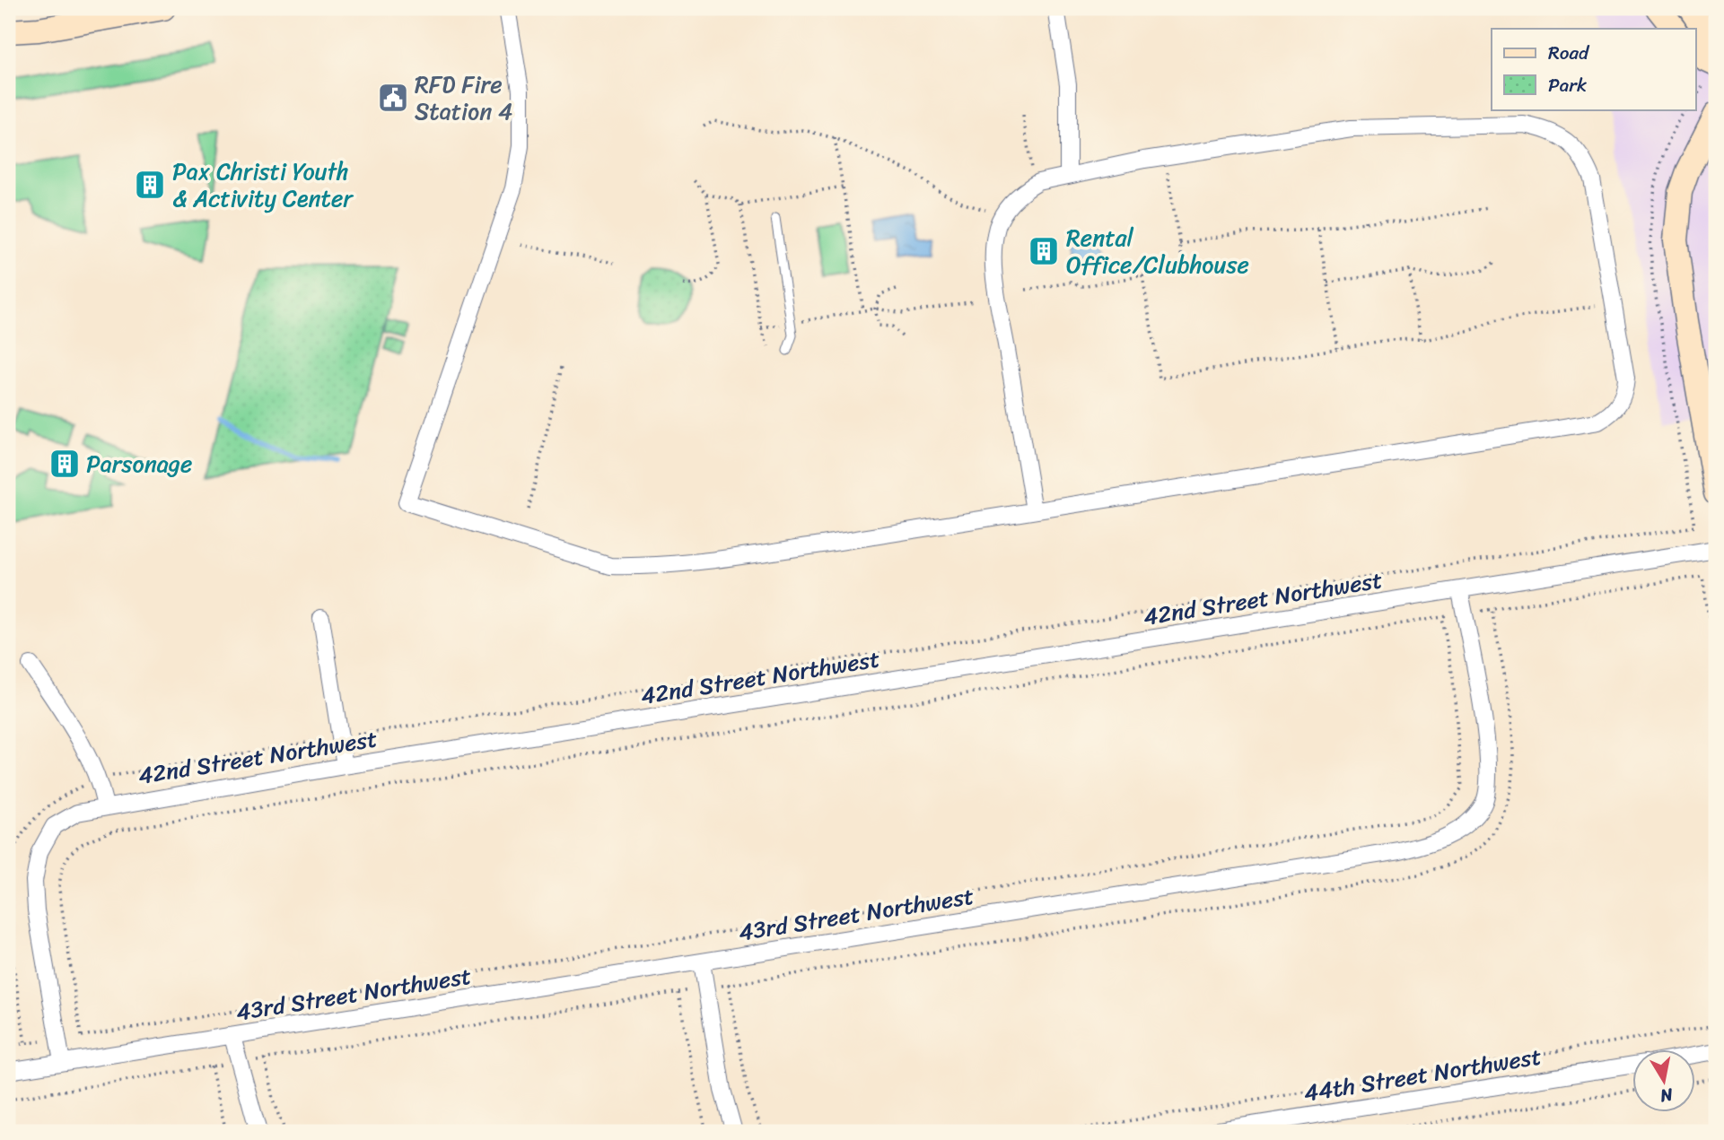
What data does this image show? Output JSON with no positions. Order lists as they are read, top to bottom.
{
  "streets": {
    "street": ["42nd Street Northwest", "43rd Street Northwest", "44th Street Northwest"]
  },
  "crossings": [
    ["42nd Street Northwest", "43rd Street Northwest"]
  ],
  "places": {
    "public building": ["RFD Fire Station 4"],
    "building": ["Pax Christi Youth & Activity Center", "Rental Office/Clubhouse", "Parsonage"]
  },
  "legend": ["Road", "Park"],
  "north": "bottom"
}
